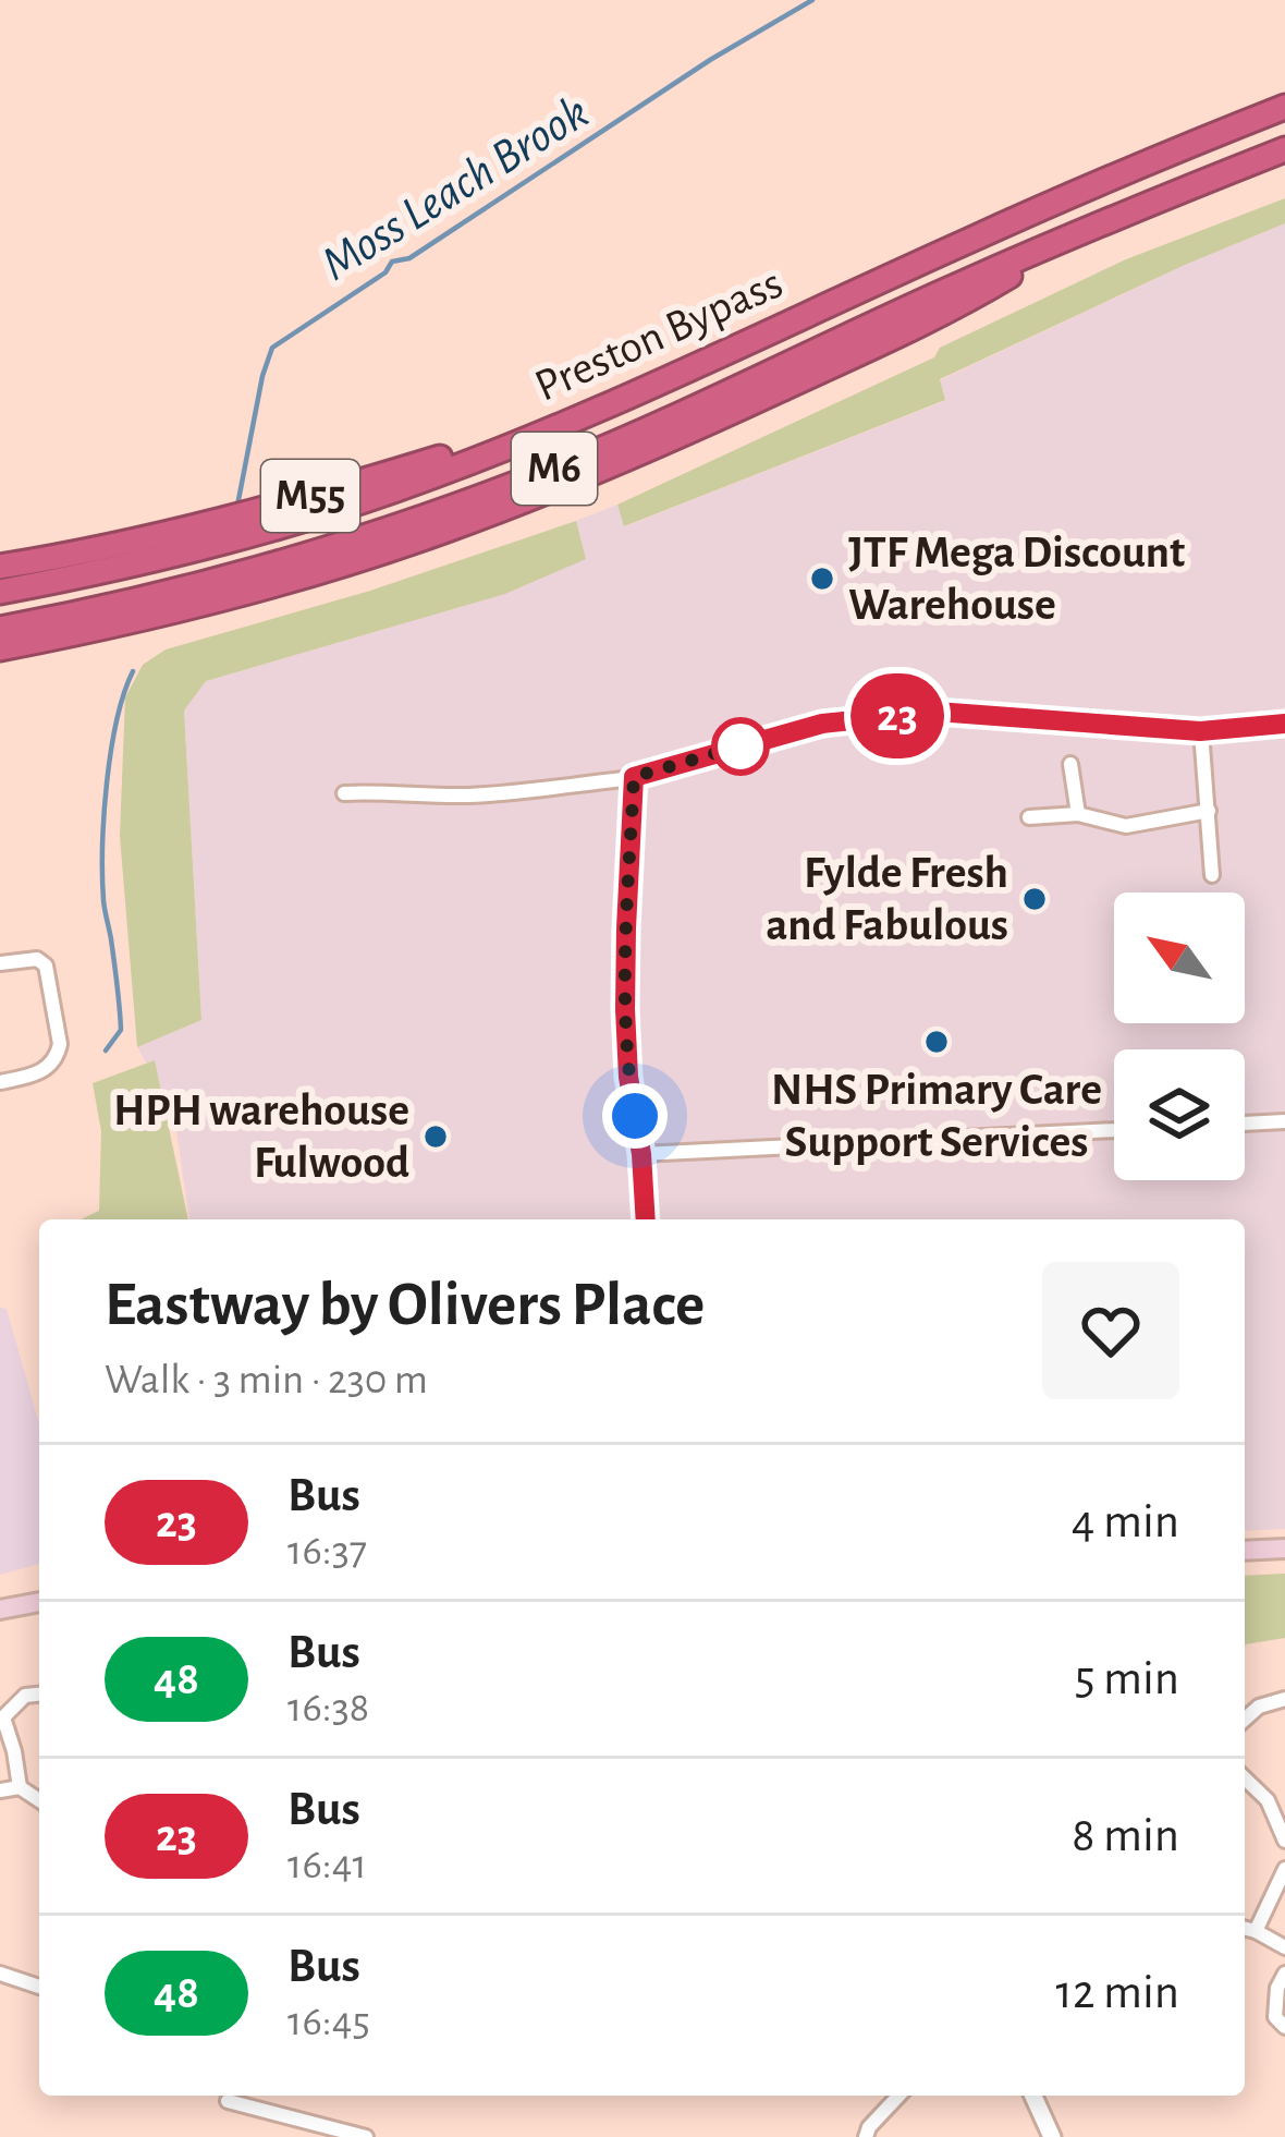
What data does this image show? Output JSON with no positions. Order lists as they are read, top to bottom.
{
  "streets": {
    "highway": ["Preston Bypass", "M6", "M55"]
  },
  "crossings": [
    ["Preston Bypass", "M55"],
    ["M6", "M55"]
  ],
  "water": ["Moss Leach Brook"],
  "places": [
    "JTF Mega Discount Warehouse",
    "Fylde Fresh and Fabulous",
    "NHS Primary Care Support Services",
    "HPH warehouse Fulwood"
  ],
  "lines": ["bus line 23"],
  "north": "top left",
  "page": {
    "on_map": "23",
    "heading": ["Eastway by Olivers Place", "Walk · 3 min · 230 m"],
    "list": [
      {
        "mark": "23",
        "name": "Bus",
        "note": "16:37",
        "value": "4 min"
      },
      {
        "mark": "48",
        "name": "Bus",
        "note": "16:38",
        "value": "5 min"
      },
      {
        "mark": "23",
        "name": "Bus",
        "note": "16:41",
        "value": "8 min"
      },
      {
        "mark": "48",
        "name": "Bus",
        "note": "16:45",
        "value": "12 min"
      }
    ]
  }
}
